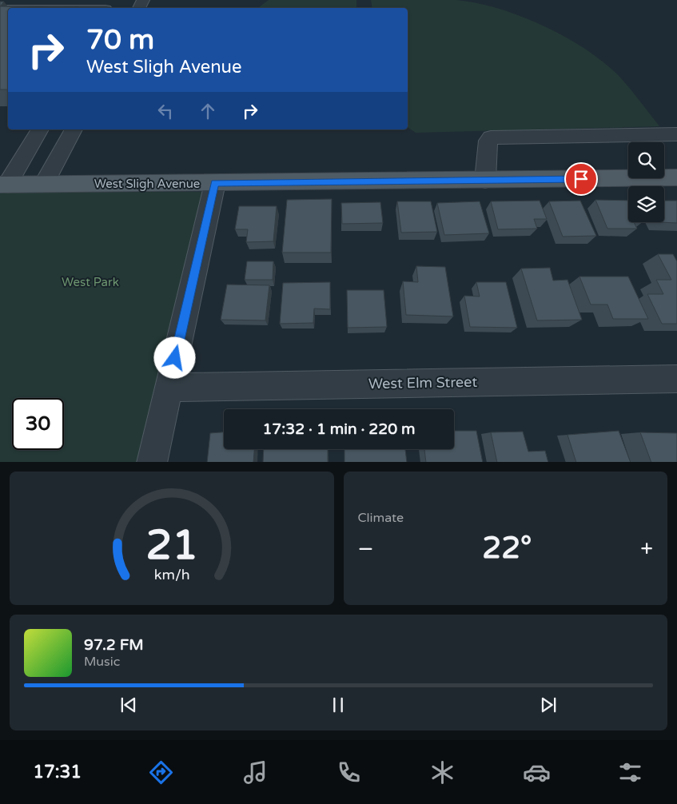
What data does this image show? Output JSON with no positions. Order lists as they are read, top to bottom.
{
  "streets": {
    "main road": ["West Sligh Avenue"],
    "street": ["West Elm Street"]
  },
  "parks": ["West Park"],
  "page": {
    "turn": ["70 m", "West Sligh Avenue"],
    "limit": "30",
    "trip": "17:32 · 1 min · 220 m",
    "tile": "Climate",
    "heat": ["−", "22°", "+"],
    "song": ["97.2 FM", "Music"],
    "tabs": "17:31",
    "gauge": ["21", "km/h"]
  }
}
